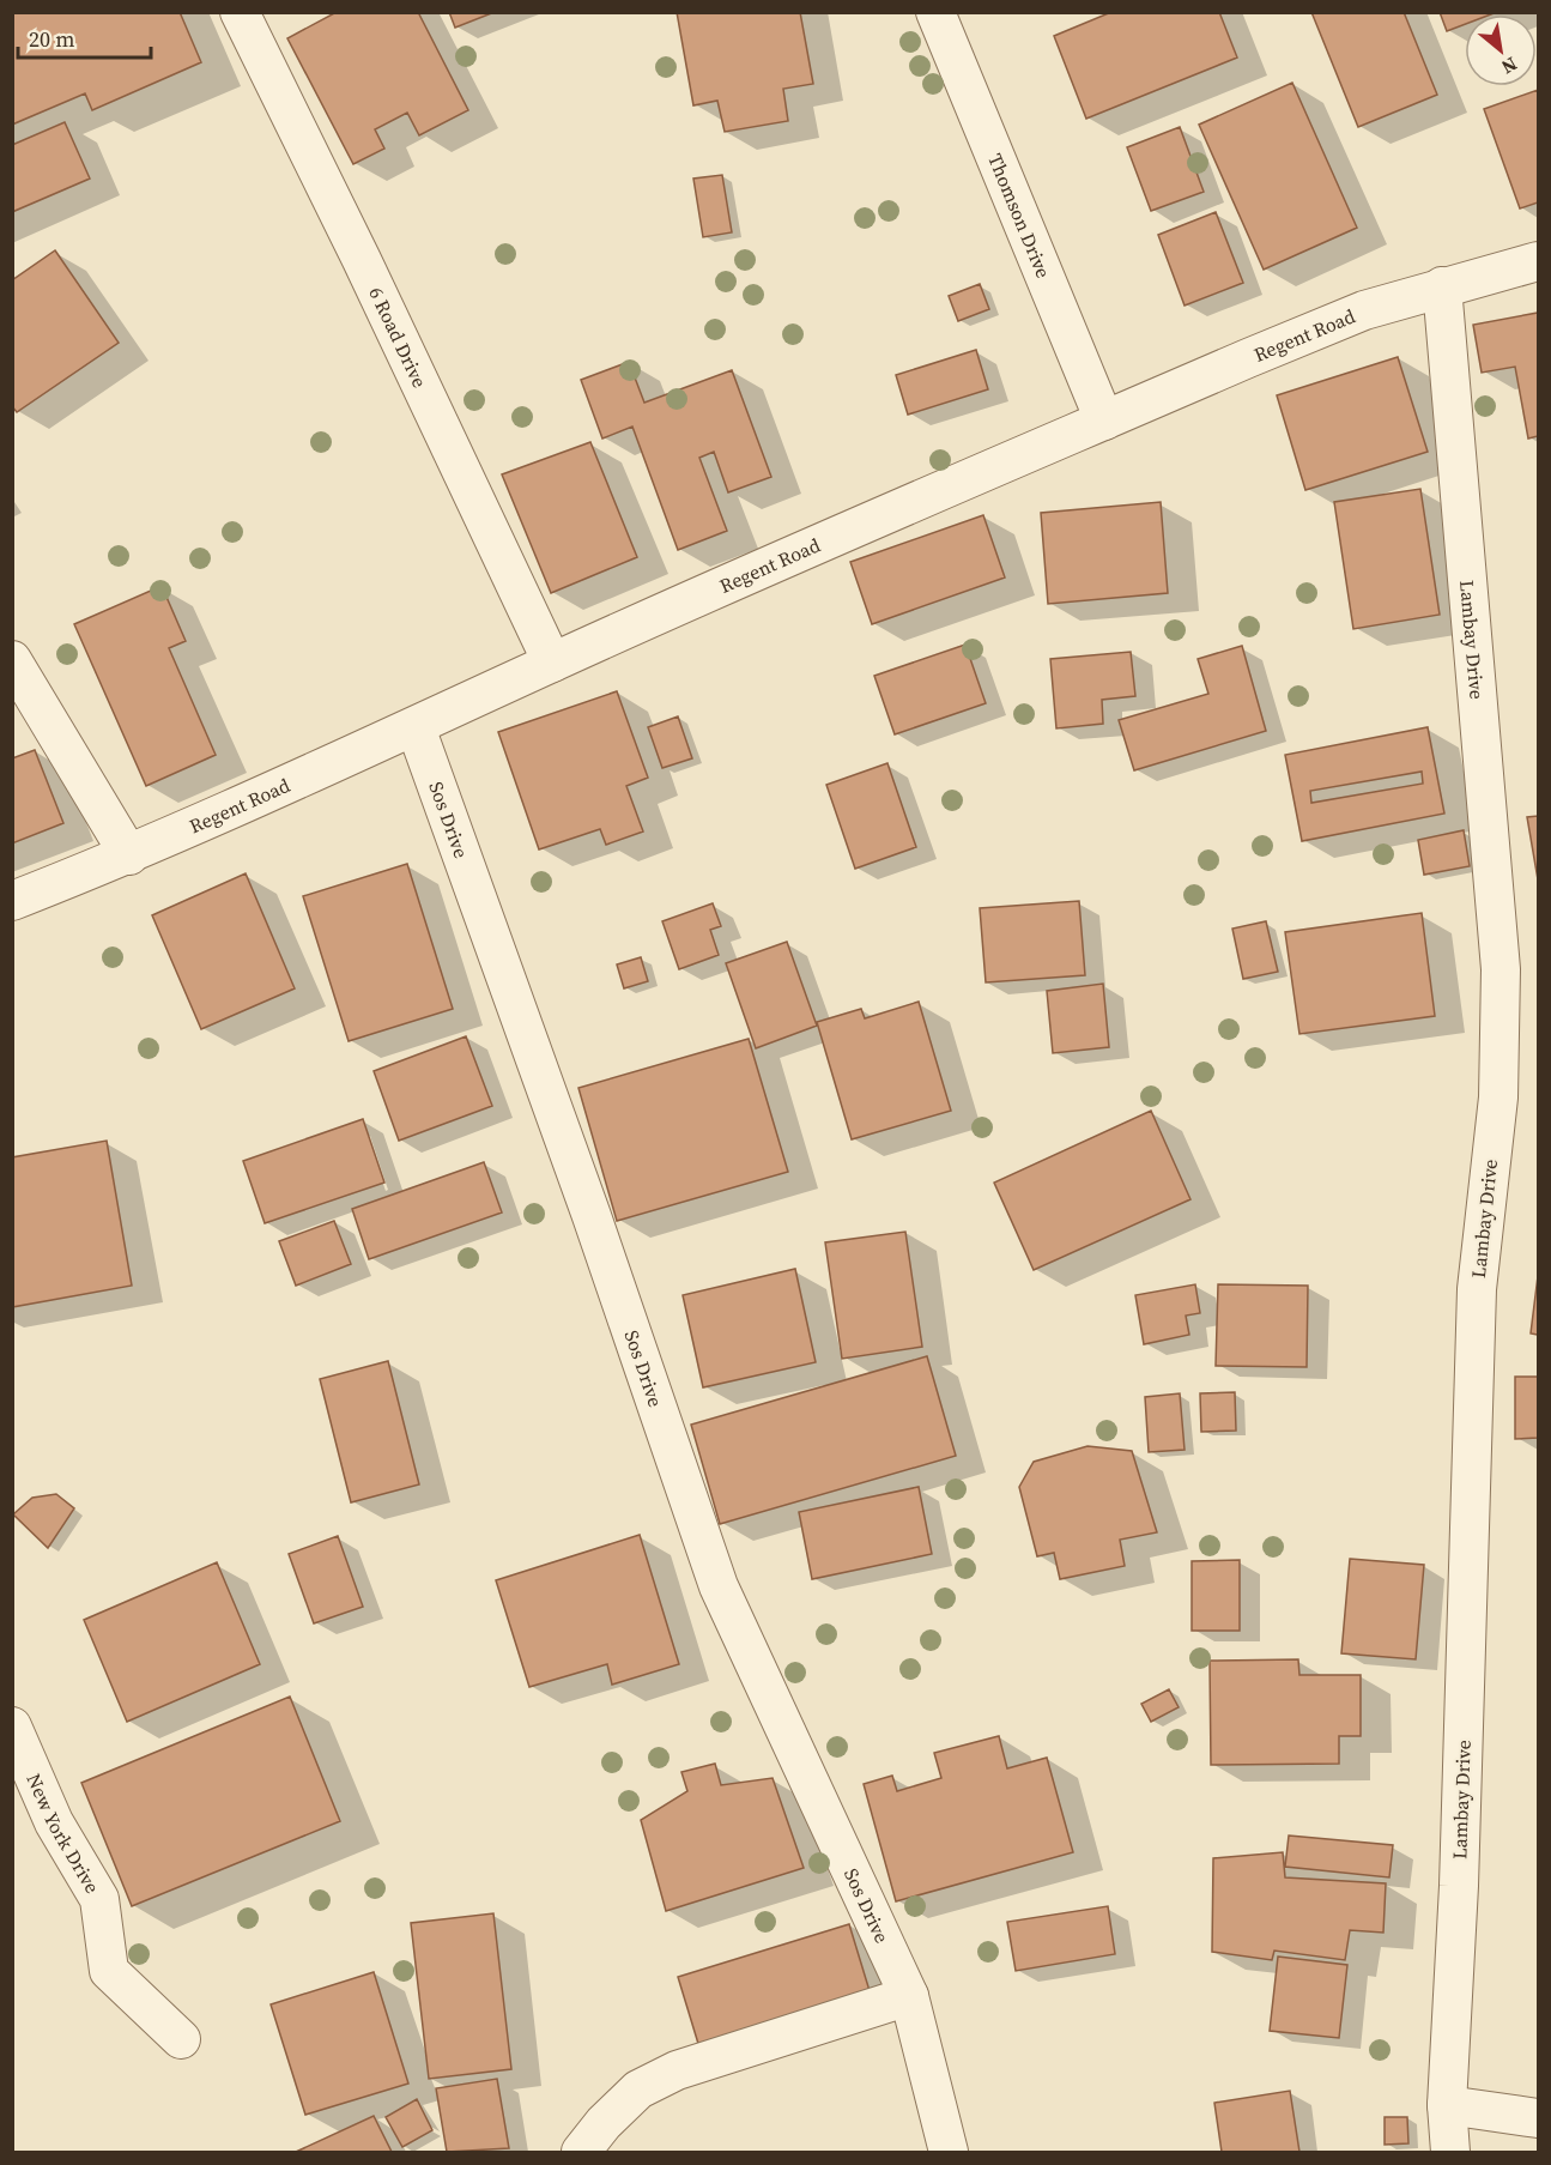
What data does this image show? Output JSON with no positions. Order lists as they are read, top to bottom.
{
  "streets": {
    "street": [
      "Thomson Drive",
      "Regent Road",
      "6 Road Drive",
      "Lambay Drive",
      "Sos Drive",
      "New York Drive"
    ]
  },
  "crossings": [
    ["Thomson Drive", "Regent Road"],
    ["Regent Road", "6 Road Drive"],
    ["Regent Road", "Lambay Drive"],
    ["Regent Road", "Sos Drive"]
  ],
  "scale_bar": "20 m",
  "north": "bottom right"
}
